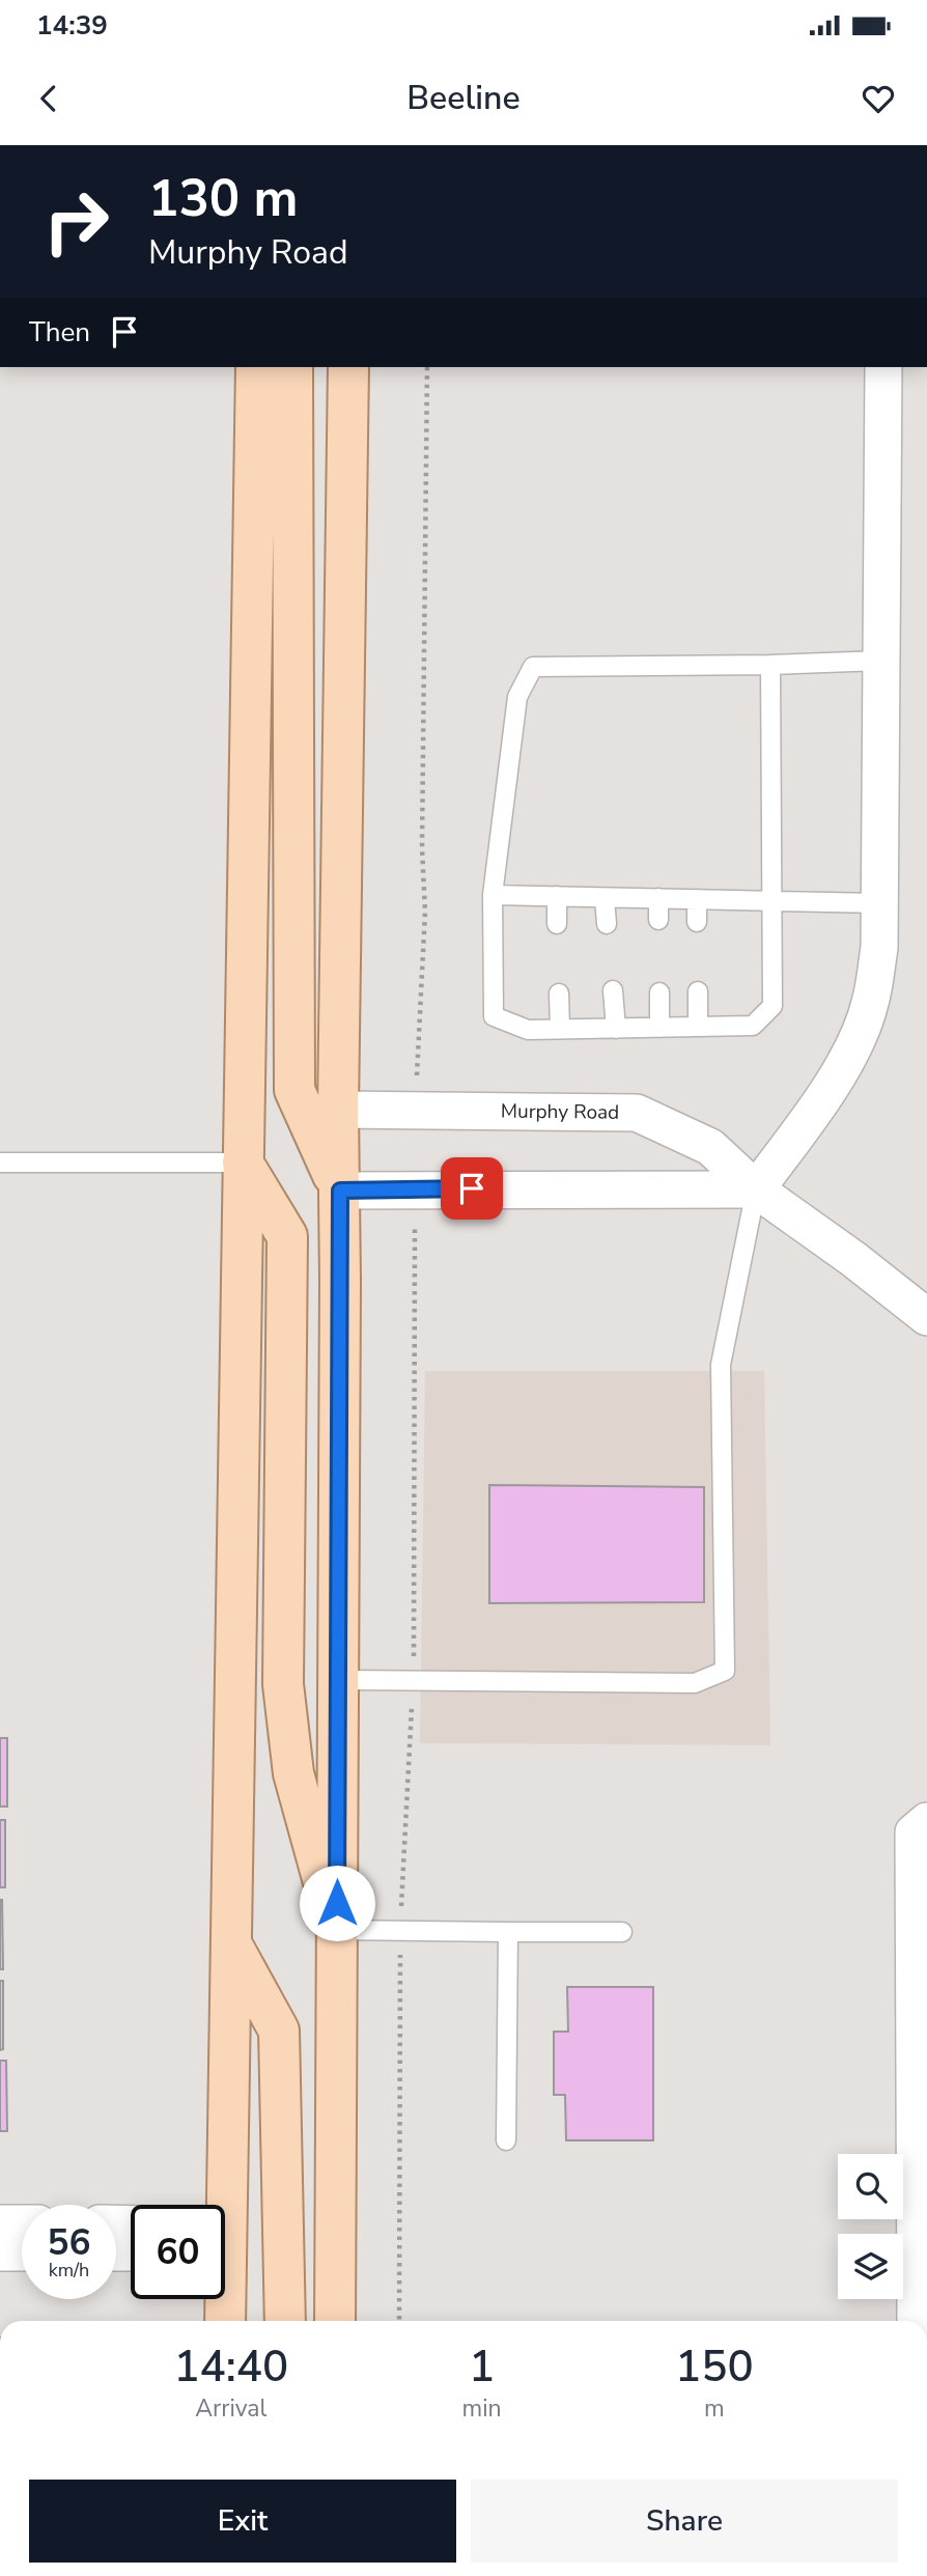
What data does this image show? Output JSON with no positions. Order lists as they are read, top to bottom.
{
  "streets": {
    "street": ["Murphy Road"]
  },
  "page": {
    "status": "14:39",
    "header": "Beeline",
    "turn": ["130 m", "Murphy Road"],
    "then": "Then",
    "speed": "56 km/h",
    "limit": "60",
    "eta": [
      "14:40",
      "Arrival",
      "1",
      "min",
      "150",
      "m"
    ],
    "buttons": ["Exit", "Share"]
  }
}
